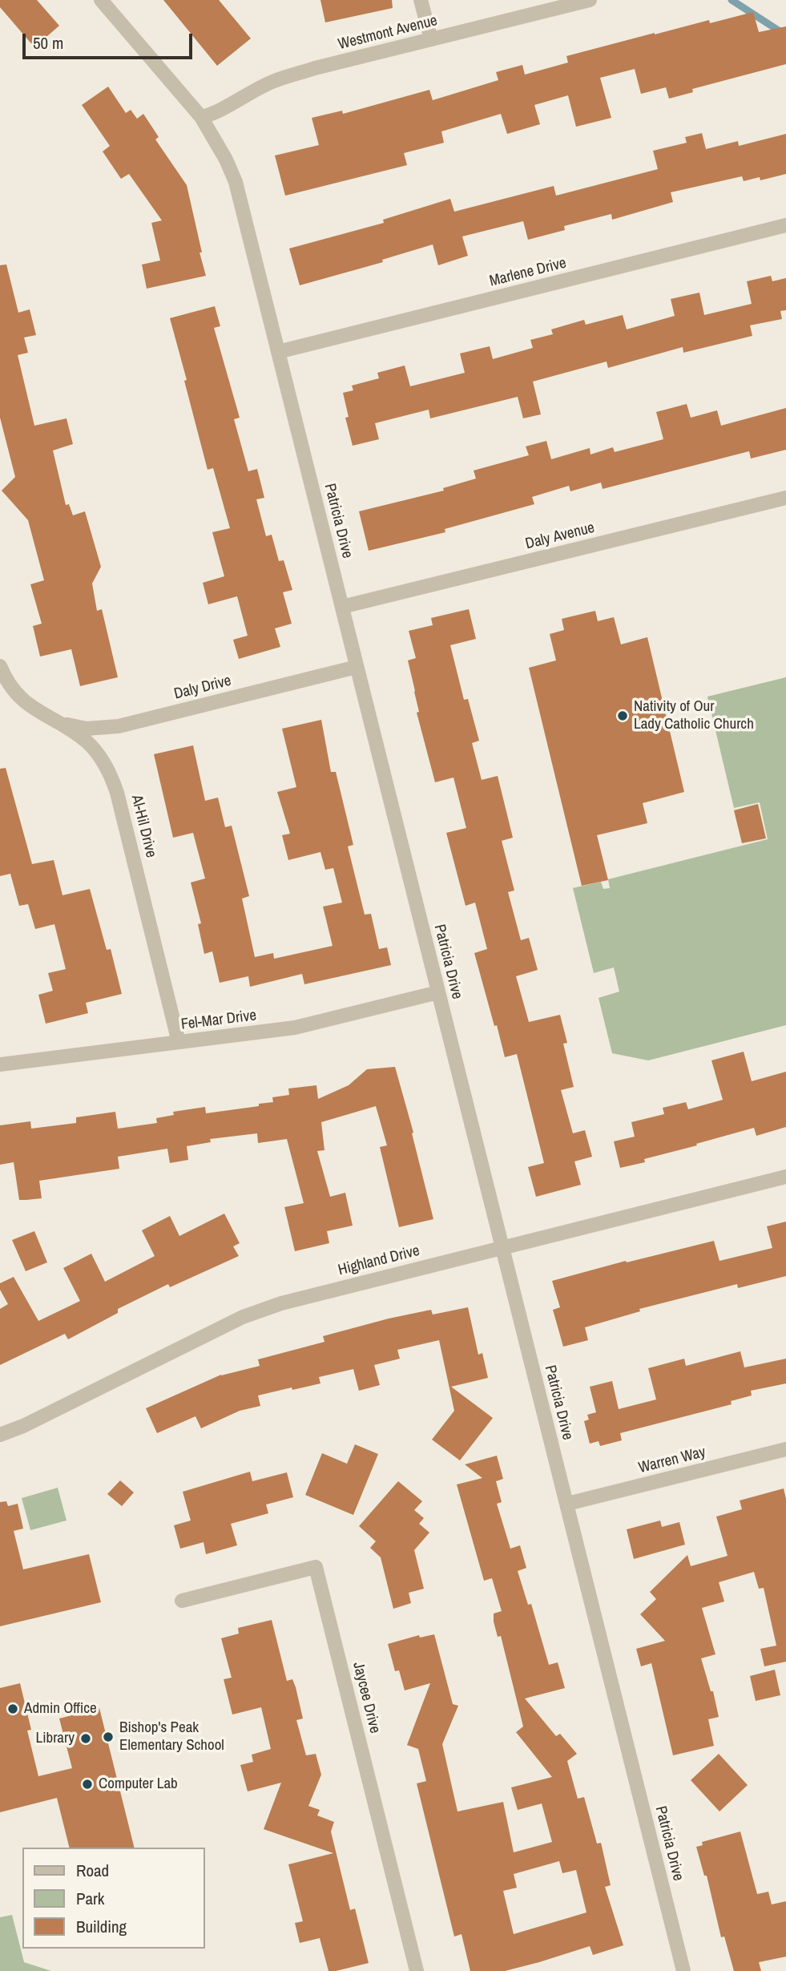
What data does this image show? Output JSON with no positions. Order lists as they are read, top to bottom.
{
  "streets": {
    "street": [
      "Westmont Avenue",
      "Marlene Drive",
      "Patricia Drive",
      "Daly Avenue",
      "Daly Drive",
      "Al-Hil Drive",
      "Fel-Mar Drive",
      "Highland Drive",
      "Warren Way",
      "Jaycee Drive"
    ]
  },
  "crossings": [
    ["Westmont Avenue", "Patricia Drive"],
    ["Marlene Drive", "Patricia Drive"],
    ["Patricia Drive", "Daly Avenue"],
    ["Patricia Drive", "Daly Drive"],
    ["Patricia Drive", "Fel-Mar Drive"],
    ["Patricia Drive", "Highland Drive"],
    ["Patricia Drive", "Warren Way"],
    ["Daly Drive", "Al-Hil Drive"],
    ["Al-Hil Drive", "Fel-Mar Drive"]
  ],
  "places": [
    "Nativity of Our Lady Catholic Church",
    "Admin Office",
    "Bishop's Peak Elementary School",
    "Library",
    "Computer Lab"
  ],
  "legend": ["Road", "Park", "Building"],
  "scale_bar": "50 m"
}
